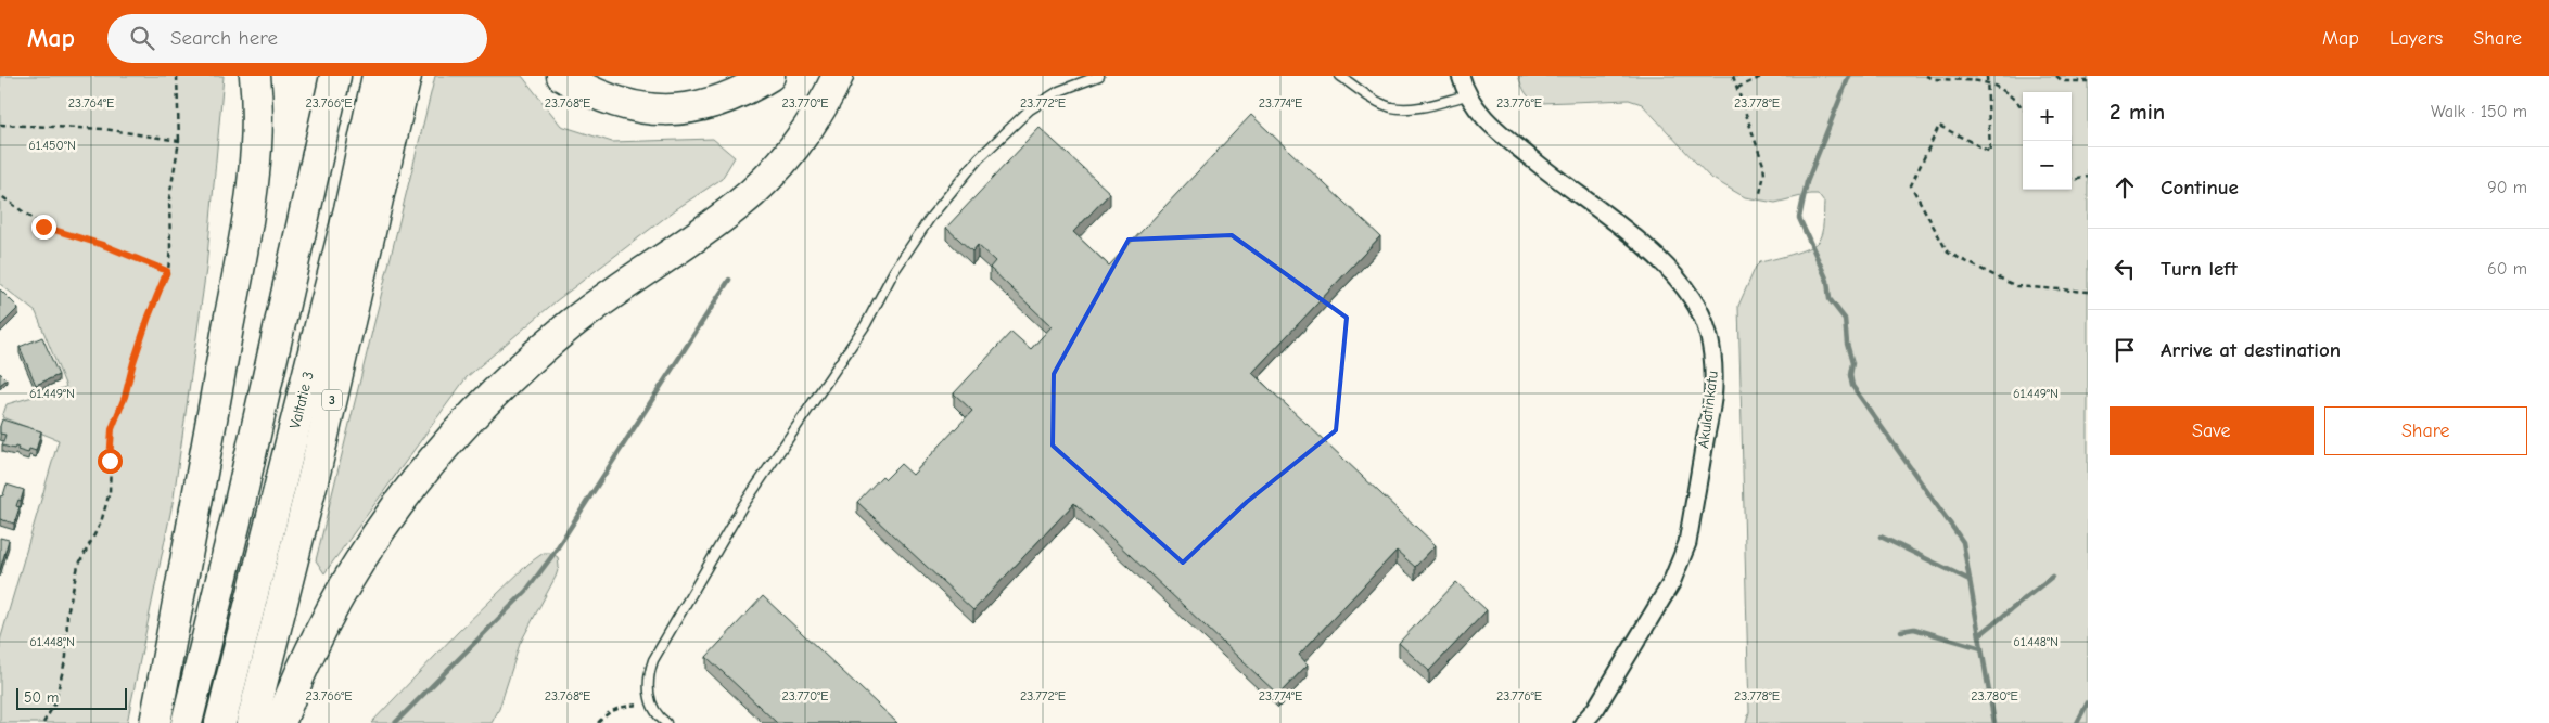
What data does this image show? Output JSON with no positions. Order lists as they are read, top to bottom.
{
  "streets": {
    "highway": ["Valtatie 3", "3"],
    "street": ["Akulatinkatu"]
  },
  "scale_bar": "50 m",
  "page": {
    "header": "Map",
    "search": "Search here",
    "nav": ["Map", "Layers", "Share"],
    "heading": ["2 min", "Walk · 150 m"],
    "map_buttons": ["+", "−"],
    "list": [
      ["Continue", "90 m"],
      ["Turn left", "60 m"],
      "Arrive at destination"
    ],
    "buttons": ["Save", "Share"],
    "scale": "50 m"
  },
  "coordinates": [
    "23.764°E",
    "23.766°E",
    "23.768°E",
    "23.770°E",
    "23.772°E",
    "23.774°E",
    "23.776°E",
    "23.778°E",
    "61.450°N",
    "61.449°N",
    "61.448°N",
    "23.780°E"
  ]
}
